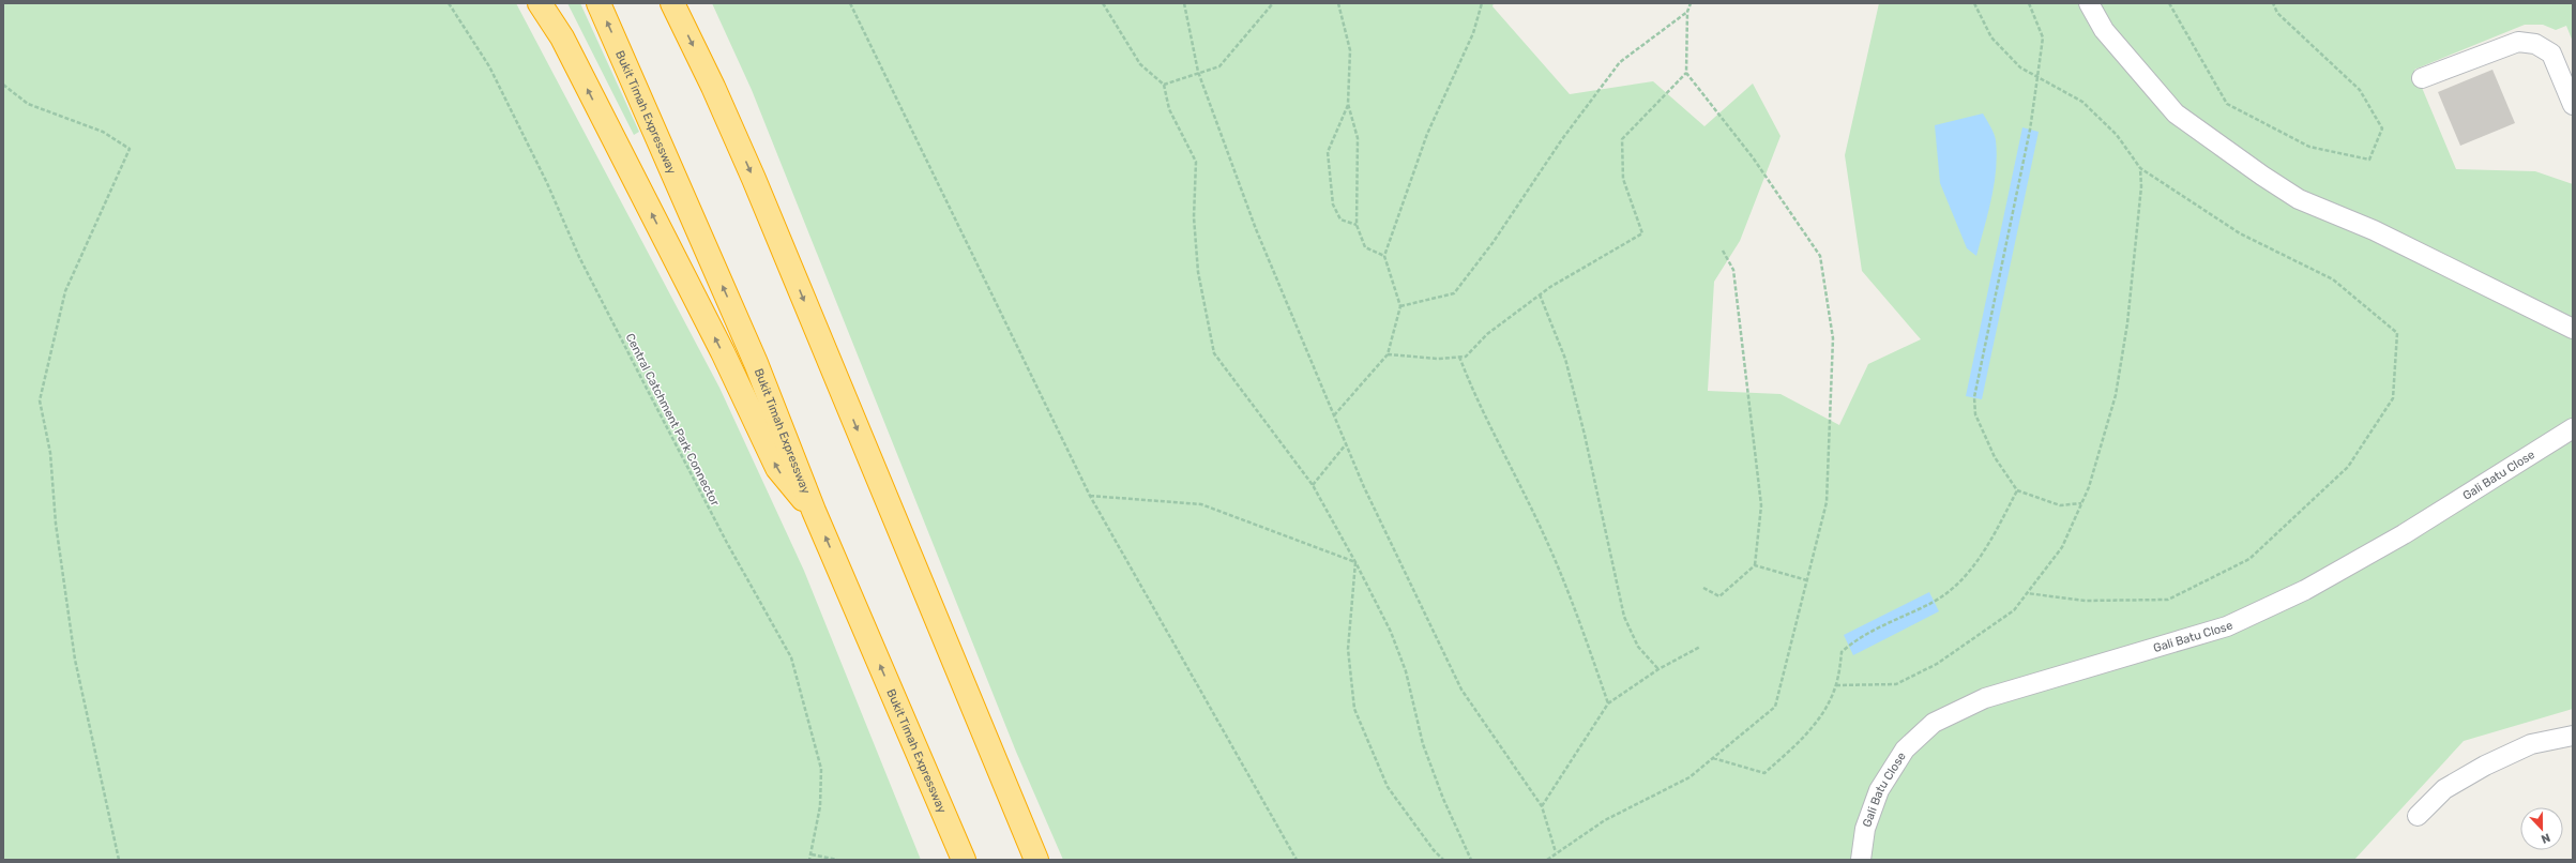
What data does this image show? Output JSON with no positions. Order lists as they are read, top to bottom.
{
  "streets": {
    "highway": ["Bukit Timah Expressway"],
    "street": ["Gali Batu Close"],
    "path": ["Central Catchment Park Connector"]
  },
  "north": "bottom"
}
